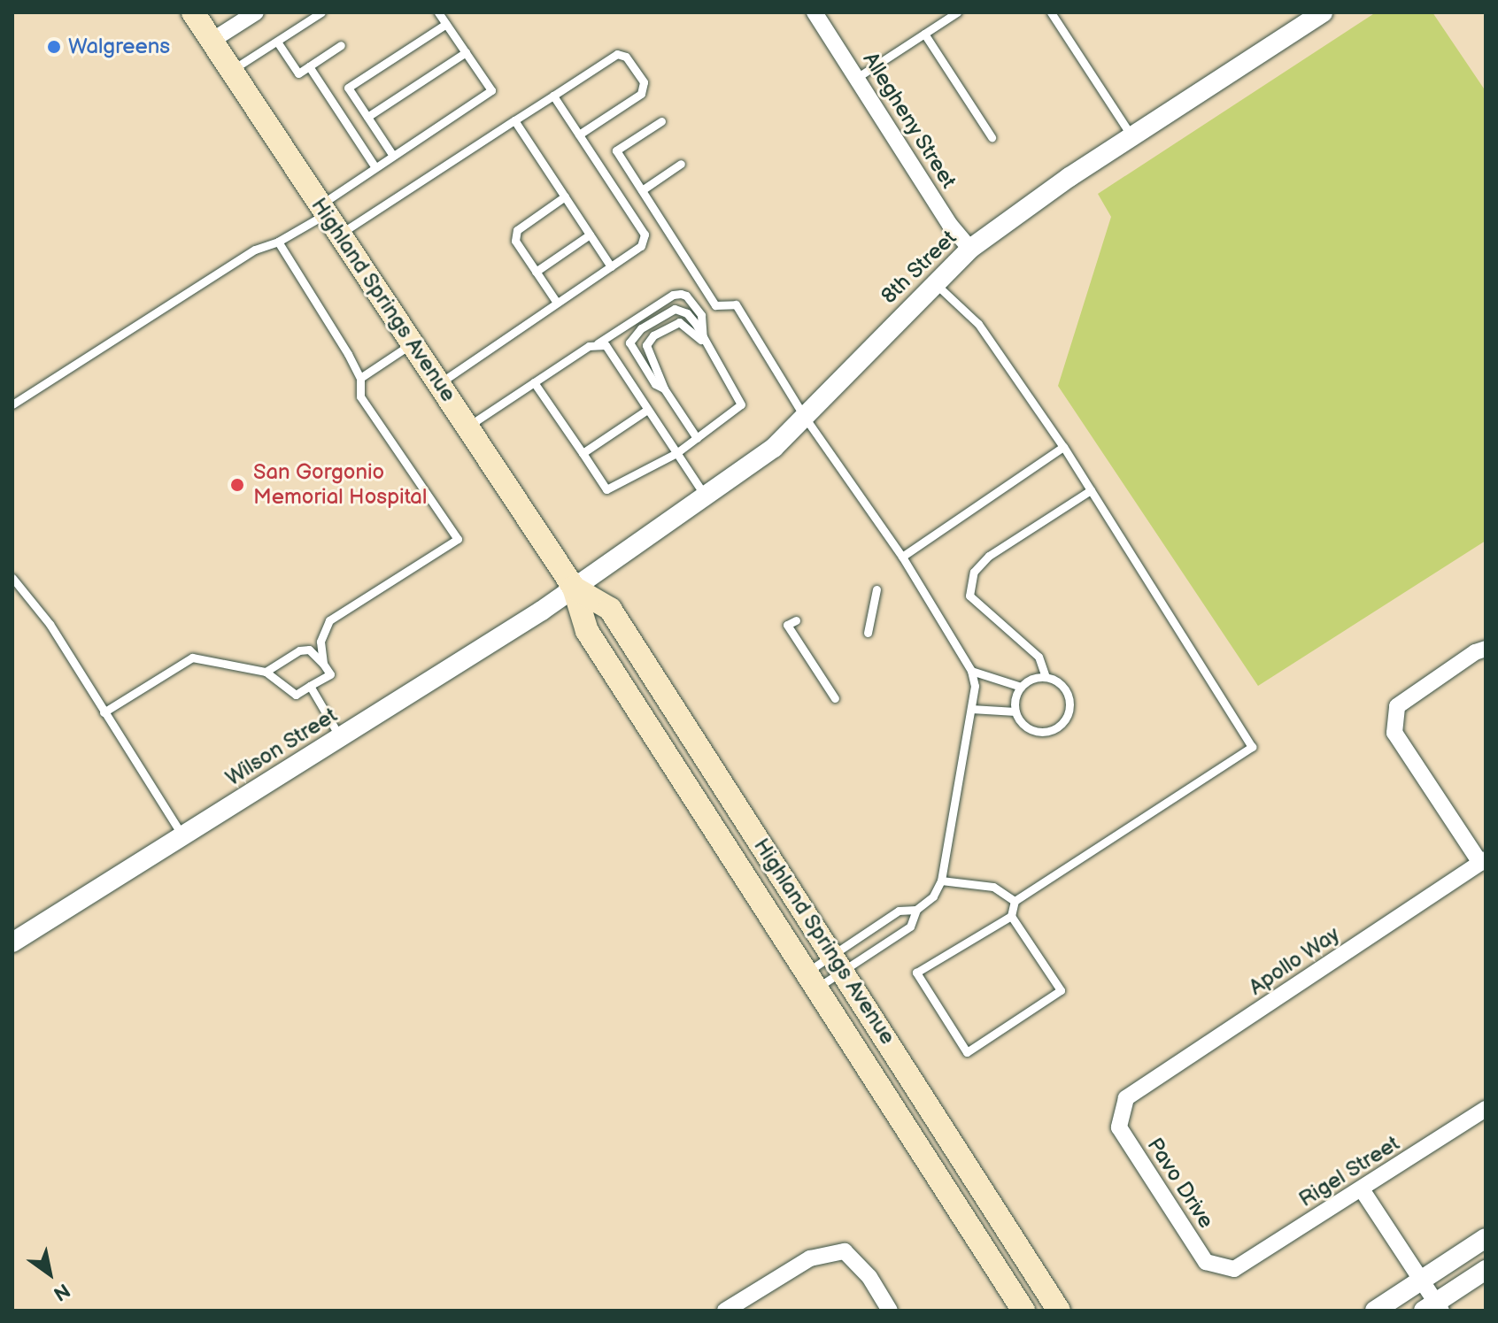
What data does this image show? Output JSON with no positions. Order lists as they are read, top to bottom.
{
  "streets": {
    "main road": ["Highland Springs Avenue"],
    "street": [
      "Allegheny Street",
      "8th Street",
      "Wilson Street",
      "Apollo Way",
      "Rigel Street",
      "Pavo Drive"
    ]
  },
  "crossings": [
    ["Allegheny Street", "8th Street"],
    ["8th Street", "Highland Springs Avenue"],
    ["8th Street", "Wilson Street"],
    ["Highland Springs Avenue", "Wilson Street"],
    ["Apollo Way", "Pavo Drive"],
    ["Rigel Street", "Pavo Drive"]
  ],
  "places": ["Walgreens", "San Gorgonio Memorial Hospital"],
  "north": "bottom right"
}
